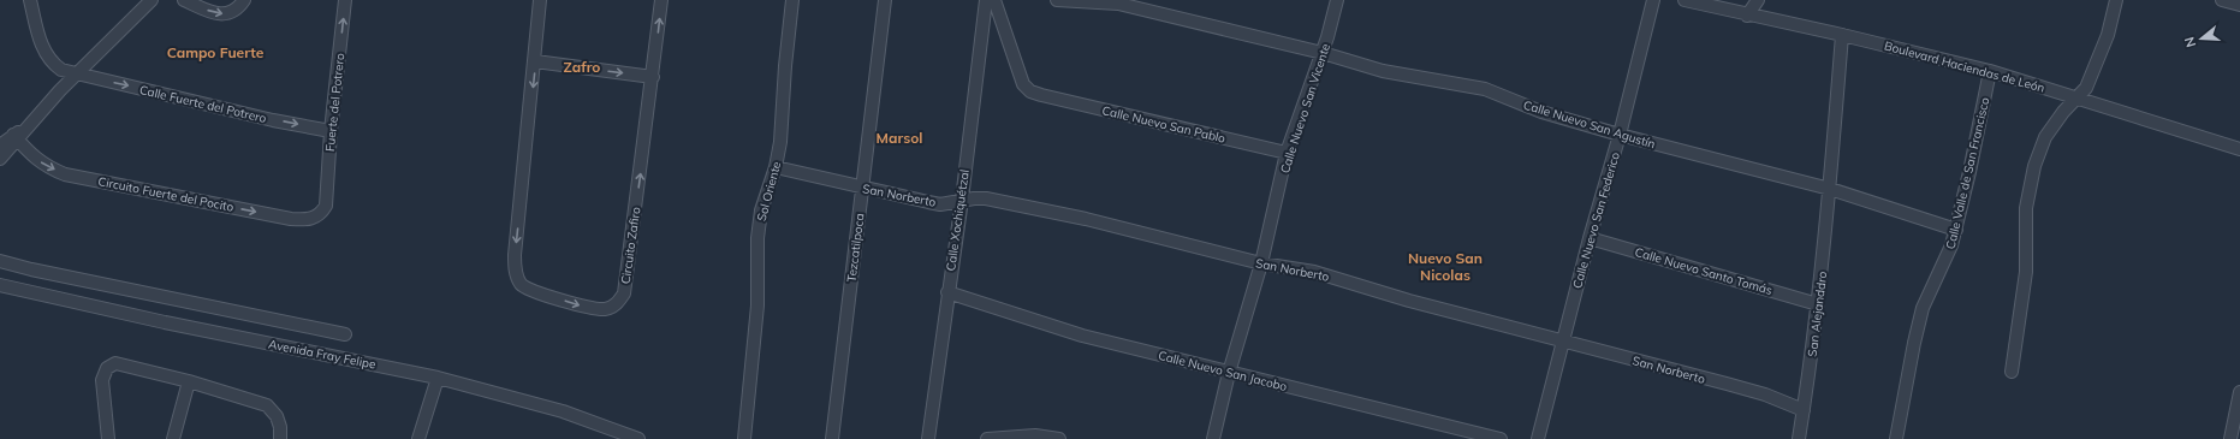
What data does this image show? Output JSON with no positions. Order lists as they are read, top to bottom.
{
  "streets": {
    "street": [
      "Boulevard Haciendas de León",
      "Fuerte del Potrero",
      "Calle Fuerte del Potrero",
      "Calle Nuevo San Vicente",
      "Calle Nuevo San Pablo",
      "Calle Nuevo San Agustín",
      "Calle Valle de San Francisco",
      "Sol Oriente",
      "Circuito Fuerte del Pocito",
      "San Norberto",
      "Calle Xochiquétzal",
      "Calle Nuevo San Federico",
      "Circuito Zafiro",
      "Tezcatilpoca",
      "Calle Nuevo Santo Tomás",
      "San Alejanddro",
      "Avenida Fray Felipe",
      "Calle Nuevo San Jacobo"
    ]
  },
  "crossings": [
    ["Boulevard Haciendas de León", "Calle Valle de San Francisco"],
    ["Boulevard Haciendas de León", "San Alejanddro"],
    ["Fuerte del Potrero", "Calle Fuerte del Potrero"],
    ["Fuerte del Potrero", "Circuito Fuerte del Pocito"],
    ["Calle Nuevo San Vicente", "Calle Nuevo San Pablo"],
    ["Calle Nuevo San Vicente", "Calle Nuevo San Agustín"],
    ["Calle Nuevo San Vicente", "San Norberto"],
    ["Calle Nuevo San Vicente", "Calle Nuevo San Jacobo"],
    ["Calle Nuevo San Agustín", "Calle Nuevo San Federico"],
    ["Calle Nuevo San Agustín", "San Alejanddro"],
    ["Sol Oriente", "San Norberto"],
    ["San Norberto", "Calle Xochiquétzal"],
    ["San Norberto", "Calle Nuevo San Federico"],
    ["San Norberto", "Tezcatilpoca"],
    ["San Norberto", "San Alejanddro"],
    ["Calle Xochiquétzal", "Calle Nuevo San Jacobo"],
    ["Calle Nuevo San Federico", "Calle Nuevo Santo Tomás"],
    ["Calle Nuevo Santo Tomás", "San Alejanddro"]
  ],
  "one_way": ["Fuerte del Potrero", "Calle Fuerte del Potrero", "Circuito Fuerte del Pocito"],
  "districts": [
    "Campo Fuerte",
    "Zafro",
    "Marsol",
    "Nuevo San Nicolas"
  ],
  "north": "left"
}
